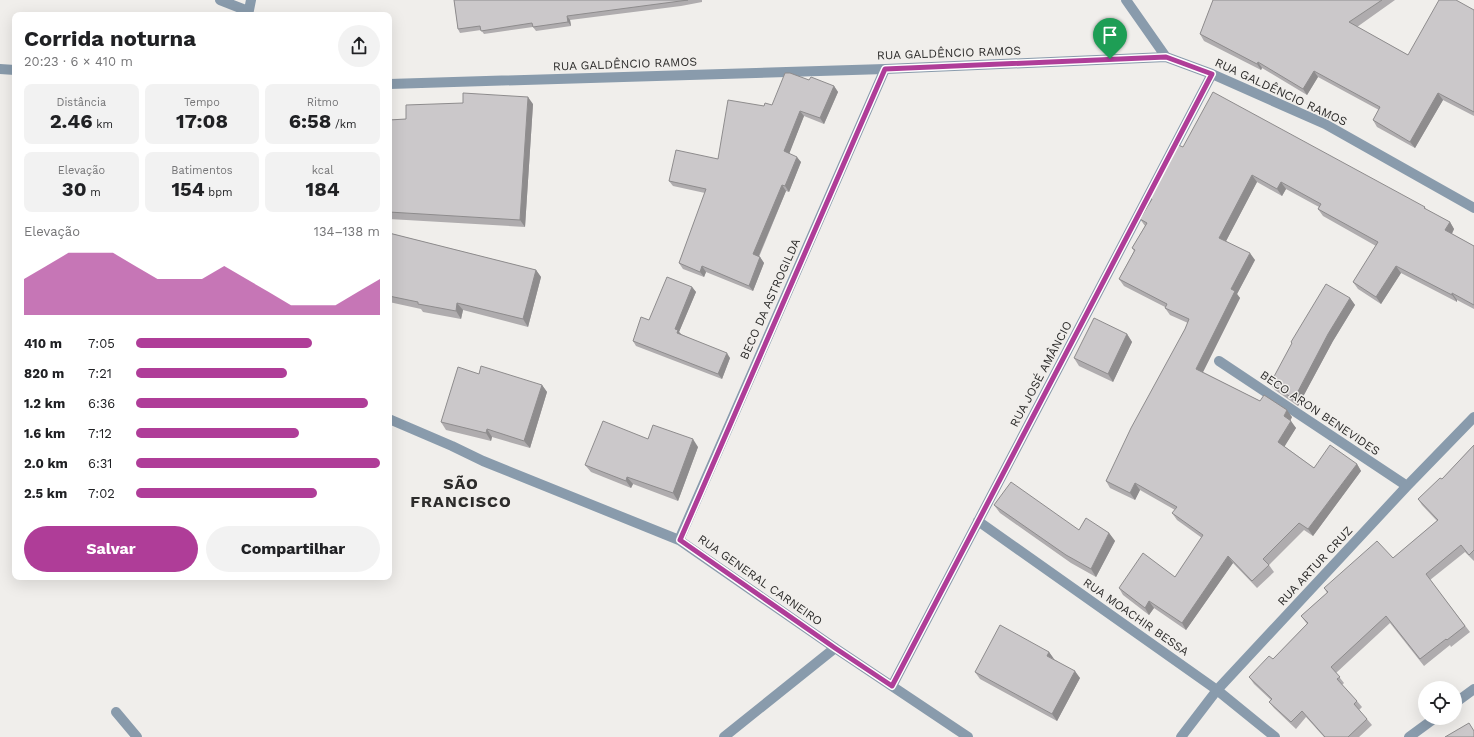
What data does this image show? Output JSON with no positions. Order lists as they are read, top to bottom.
{
  "streets": {
    "street": [
      "RUA GALDÊNCIO RAMOS",
      "BECO DA ASTROGILDA",
      "RUA JOSÉ AMÂNCIO",
      "BECO ARON BENEVIDES",
      "RUA ARTUR CRUZ",
      "RUA GENERAL CARNEIRO",
      "RUA MOACHIR BESSA"
    ]
  },
  "crossings": [
    ["RUA GALDÊNCIO RAMOS", "BECO DA ASTROGILDA"],
    ["RUA GALDÊNCIO RAMOS", "RUA JOSÉ AMÂNCIO"],
    ["BECO DA ASTROGILDA", "RUA GENERAL CARNEIRO"],
    ["RUA JOSÉ AMÂNCIO", "RUA GENERAL CARNEIRO"],
    ["RUA JOSÉ AMÂNCIO", "RUA MOACHIR BESSA"],
    ["BECO ARON BENEVIDES", "RUA ARTUR CRUZ"],
    ["RUA ARTUR CRUZ", "RUA MOACHIR BESSA"]
  ],
  "districts": ["SÃO FRANCISCO"],
  "page": {
    "heading": ["Corrida noturna", "20:23 · 6 × 410 m"],
    "stats": [
      ["Distância", "2.46 km"],
      ["Tempo", "17:08"],
      ["Ritmo", "6:58 /km"],
      ["Elevação", "30 m"],
      ["Batimentos", "154 bpm"],
      ["kcal", "184"]
    ],
    "chart": ["Elevação", "134–138 m"],
    "list": [
      {
        "name": "410 m",
        "note": "7:05"
      },
      {
        "name": "820 m",
        "note": "7:21"
      },
      {
        "name": "1.2 km",
        "note": "6:36"
      },
      {
        "name": "1.6 km",
        "note": "7:12"
      },
      {
        "name": "2.0 km",
        "note": "6:31"
      },
      {
        "name": "2.5 km",
        "note": "7:02"
      }
    ],
    "buttons": ["Salvar", "Compartilhar"]
  }
}
